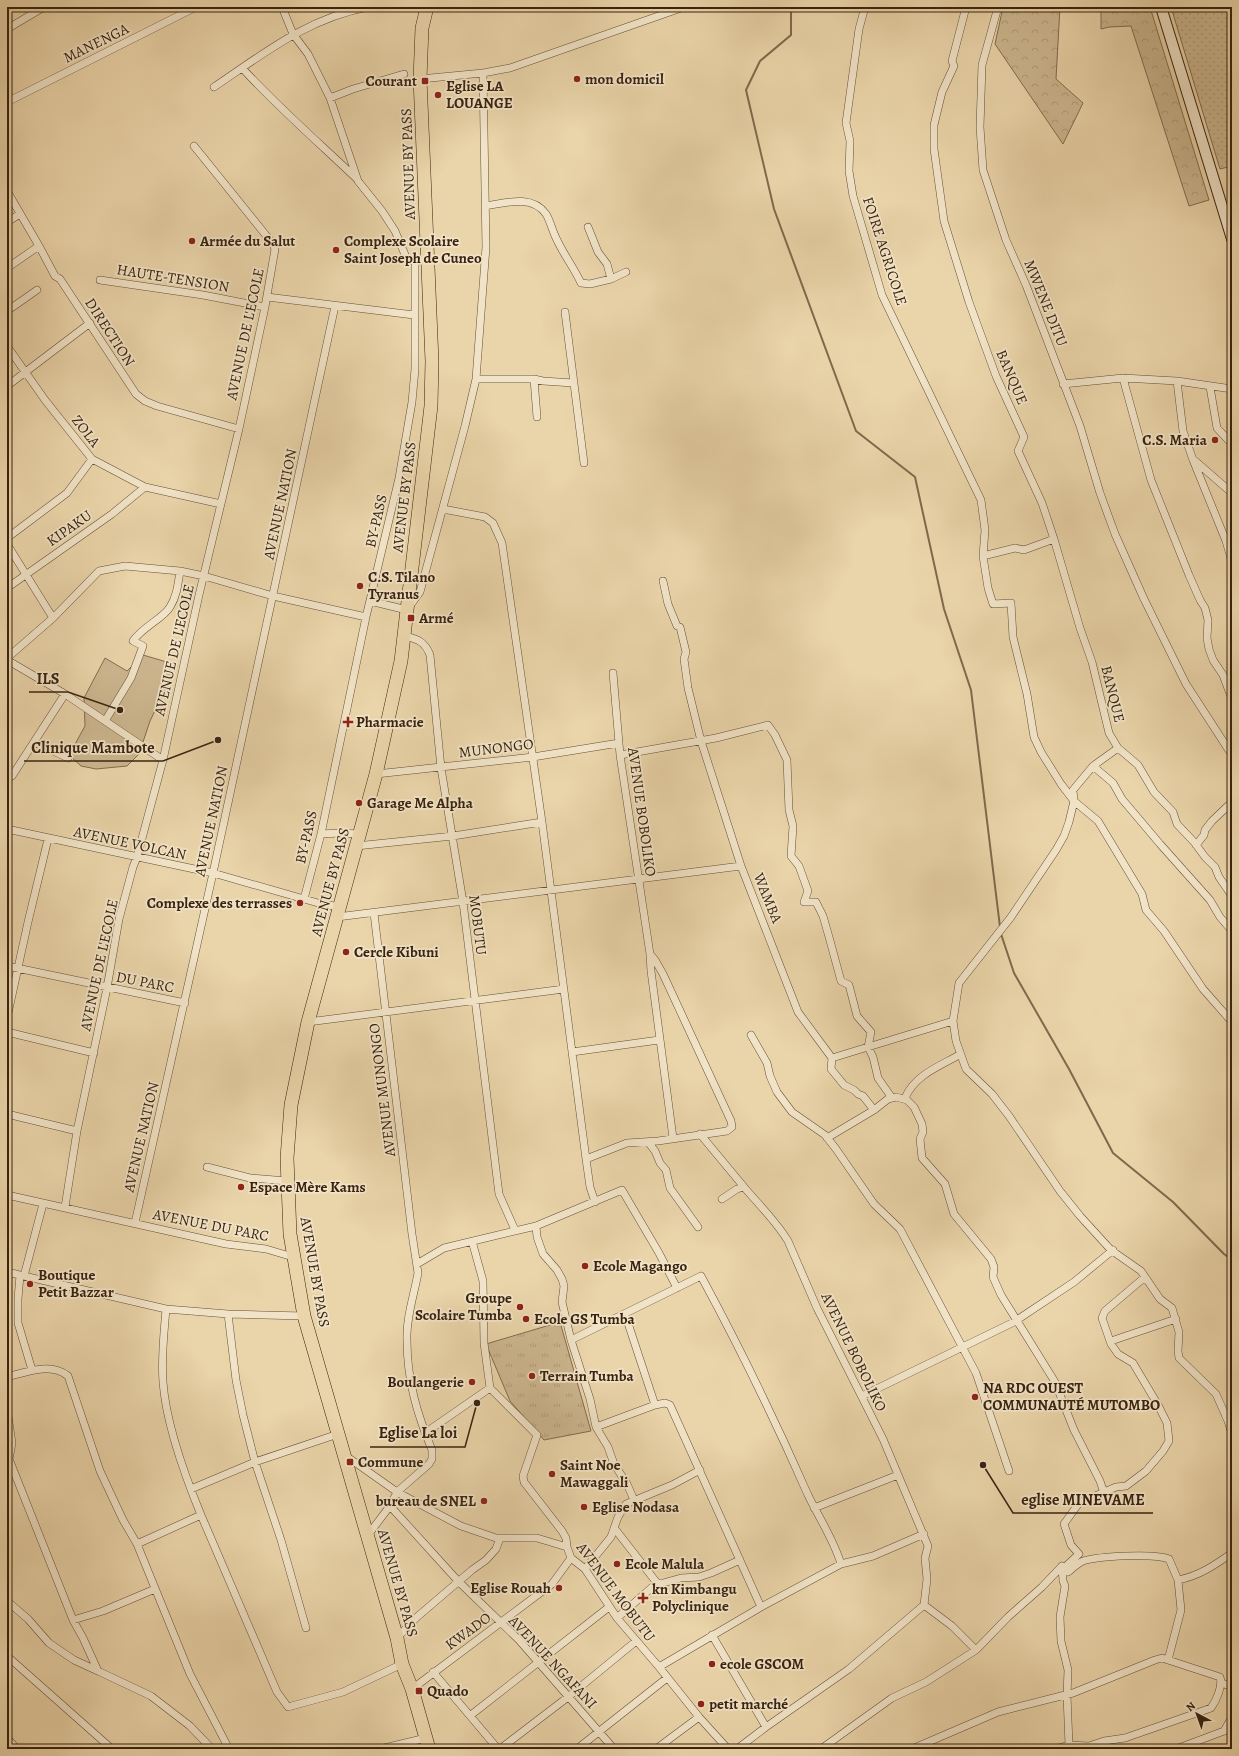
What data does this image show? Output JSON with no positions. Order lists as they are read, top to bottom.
{
  "streets": {
    "highway": ["AVENUE BY PASS"],
    "street": [
      "MANENGA",
      "FOIRE AGRICOLE",
      "HAUTE-TENSION",
      "MWENE DITU",
      "DIRECTION",
      "AVENUE DE L'ECOLE",
      "BANQUE",
      "ZOLA",
      "AVENUE NATION",
      "BY-PASS",
      "KIPAKU",
      "MUNONGO",
      "AVENUE BOBOLIKO",
      "AVENUE VOLCAN",
      "WAMBA",
      "MOBUTU",
      "DU PARC",
      "AVENUE MUNONGO",
      "AVENUE DU PARC",
      "AVENUE MOBUTU",
      "KWADO",
      "AVENUE NGAFANI"
    ]
  },
  "crossings": [
    ["AVENUE BY PASS", "BY-PASS"],
    ["AVENUE BY PASS", "MUNONGO"],
    ["AVENUE BY PASS", "AVENUE VOLCAN"],
    ["AVENUE BY PASS", "MOBUTU"],
    ["AVENUE BY PASS", "AVENUE DU PARC"],
    ["AVENUE BY PASS", "AVENUE MOBUTU"],
    ["AVENUE BY PASS", "KWADO"],
    ["HAUTE-TENSION", "AVENUE DE L'ECOLE"],
    ["DIRECTION", "AVENUE DE L'ECOLE"],
    ["AVENUE DE L'ECOLE", "ZOLA"],
    ["AVENUE DE L'ECOLE", "AVENUE VOLCAN"],
    ["AVENUE DE L'ECOLE", "DU PARC"],
    ["AVENUE DE L'ECOLE", "AVENUE DU PARC"],
    ["ZOLA", "KIPAKU"],
    ["AVENUE NATION", "AVENUE VOLCAN"],
    ["AVENUE NATION", "DU PARC"],
    ["AVENUE NATION", "AVENUE DU PARC"],
    ["BY-PASS", "AVENUE VOLCAN"],
    ["MUNONGO", "AVENUE BOBOLIKO"],
    ["MUNONGO", "MOBUTU"],
    ["AVENUE BOBOLIKO", "AVENUE VOLCAN"],
    ["AVENUE VOLCAN", "WAMBA"],
    ["AVENUE VOLCAN", "MOBUTU"],
    ["AVENUE VOLCAN", "AVENUE MUNONGO"],
    ["AVENUE MUNONGO", "AVENUE MOBUTU"],
    ["AVENUE MOBUTU", "KWADO"],
    ["KWADO", "AVENUE NGAFANI"]
  ],
  "places": {
    "other": [
      "mon domicil",
      "Eglise LA LOUANGE",
      "Armée du Salut",
      "Complexe Scolaire Saint Joseph de Cuneo",
      "C.S. Maria",
      "C.S. Tilano Tyranus",
      "ILS",
      "Clinique Mambote",
      "Garage Me Alpha",
      "Complexe des terrasses",
      "Cercle Kibuni",
      "Espace Mère Kams",
      "Ecole Magango",
      "Boutique Petit Bazzar",
      "Groupe Scolaire Tumba",
      "Ecole GS Tumba",
      "Terrain Tumba",
      "Boulangerie",
      "NA RDC OUEST COMMUNAUTÉ MUTOMBO",
      "Eglise La loi",
      "eglise MINEVAME",
      "Saint Noe Mawaggali",
      "bureau de SNEL",
      "Eglise Nodasa",
      "Ecole Malula",
      "Eglise Rouah",
      "ecole GSCOM",
      "petit marché"
    ],
    "transit": [
      "Courant",
      "Armé",
      "Commune",
      "Quado"
    ],
    "health": ["Pharmacie", "kn Kimbangu Polyclinique"]
  },
  "north": "top left"
}
